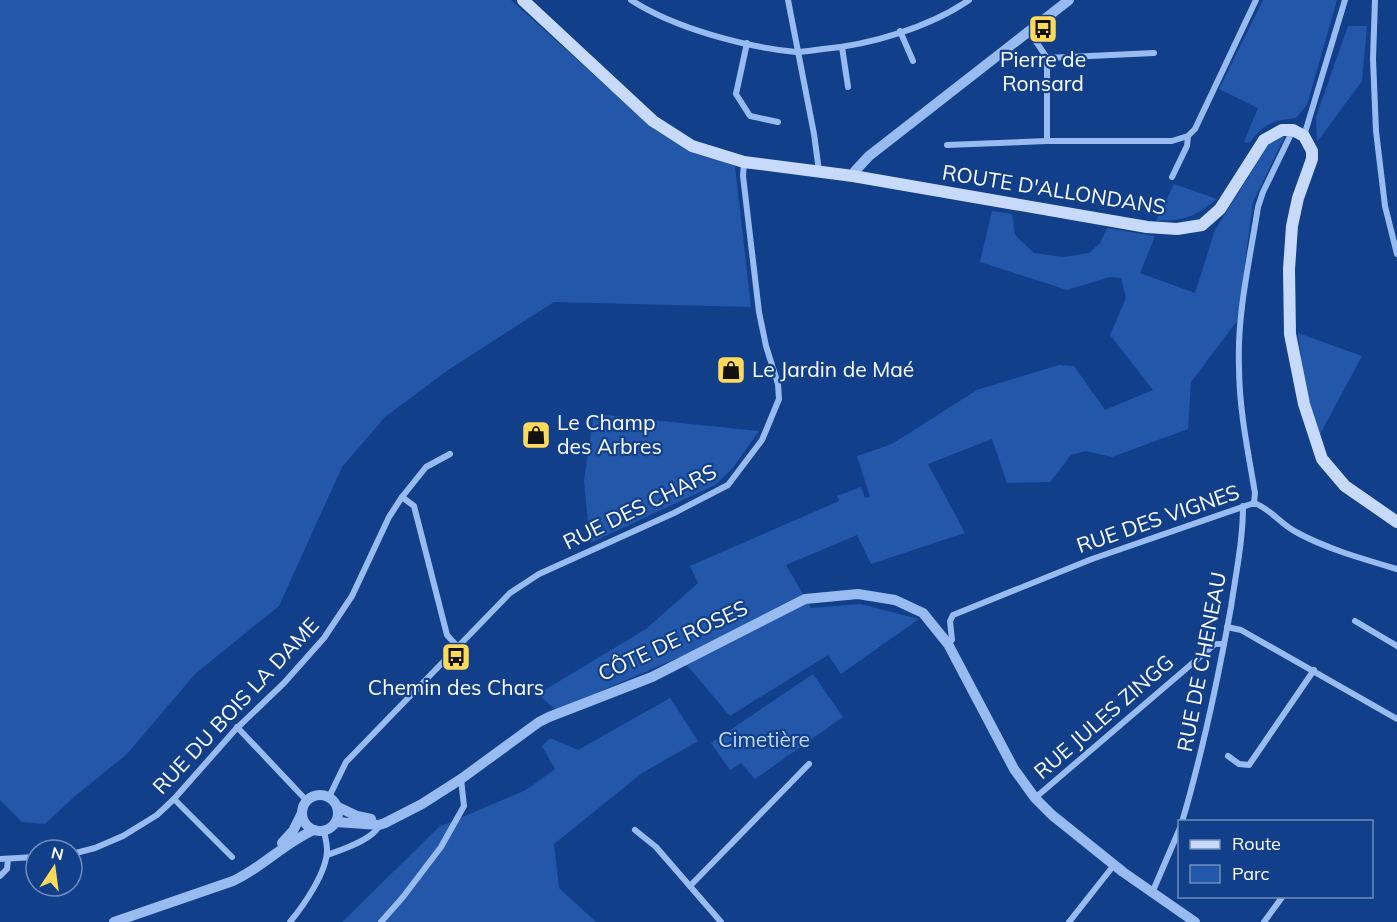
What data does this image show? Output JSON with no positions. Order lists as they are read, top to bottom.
{
  "streets": {
    "main road": ["ROUTE D'ALLONDANS"],
    "street": [
      "RUE DES CHARS",
      "RUE DES VIGNES",
      "CÔTE DE ROSES",
      "RUE DE CHENEAU",
      "RUE DU BOIS LA DAME",
      "RUE JULES ZINGG"
    ]
  },
  "crossings": [
    ["ROUTE D'ALLONDANS", "RUE DES CHARS"],
    ["RUE DES VIGNES", "CÔTE DE ROSES"],
    ["RUE DES VIGNES", "RUE DE CHENEAU"],
    ["CÔTE DE ROSES", "RUE JULES ZINGG"],
    ["RUE DE CHENEAU", "RUE JULES ZINGG"]
  ],
  "parks": ["Cimetière"],
  "places": {
    "bus stop": ["Pierre de Ronsard", "Chemin des Chars"],
    "shop": ["Le Jardin de Maé", "Le Champ des Arbres"]
  },
  "legend": ["Route", "Parc"],
  "north": "top"
}
